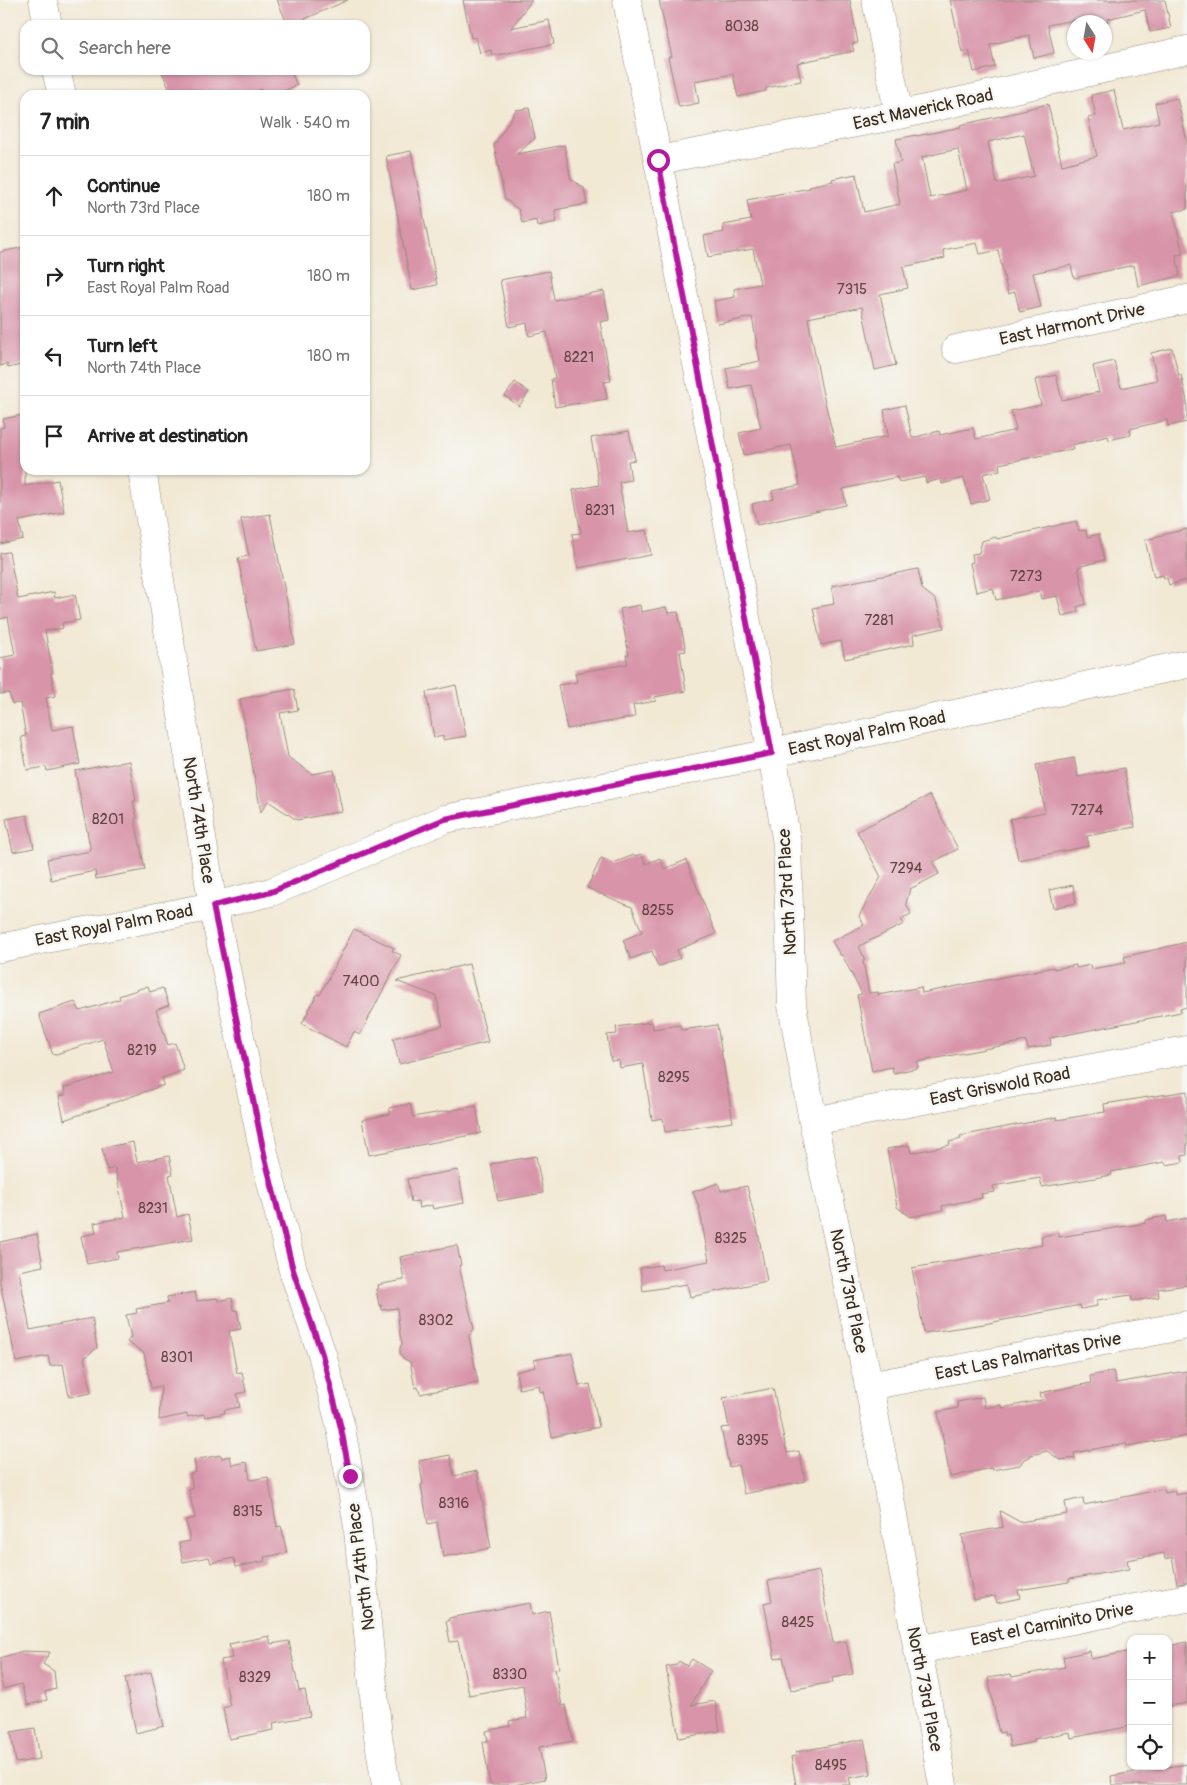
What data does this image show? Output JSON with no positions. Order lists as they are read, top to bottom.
{
  "streets": {
    "street": [
      "East Maverick Road",
      "East Harmont Drive",
      "East Royal Palm Road",
      "North 74th Place",
      "North 73rd Place",
      "East Griswold Road",
      "East Las Palmaritas Drive",
      "East el Caminito Drive"
    ]
  },
  "crossings": [
    ["East Maverick Road", "North 73rd Place"],
    ["East Royal Palm Road", "North 74th Place"],
    ["East Royal Palm Road", "North 73rd Place"],
    ["North 73rd Place", "East Griswold Road"],
    ["North 73rd Place", "East Las Palmaritas Drive"],
    ["North 73rd Place", "East el Caminito Drive"]
  ],
  "house_numbers": [
    "8038",
    "7315",
    "8221",
    "8231",
    "7273",
    "7281",
    "7274",
    "8201",
    "7294",
    "8255",
    "7400",
    "8219",
    "8295",
    "8231",
    "8325",
    "8302",
    "8301",
    "8395",
    "8316",
    "8315",
    "8425",
    "8330",
    "8329",
    "8495"
  ],
  "north": "bottom",
  "page": {
    "search": "Search here",
    "heading": ["7 min", "Walk · 540 m"],
    "list": [
      ["Continue", "North 73rd Place", "180 m"],
      ["Turn right", "East Royal Palm Road", "180 m"],
      ["Turn left", "North 74th Place", "180 m"],
      "Arrive at destination"
    ],
    "map_buttons": ["+", "−"]
  }
}
